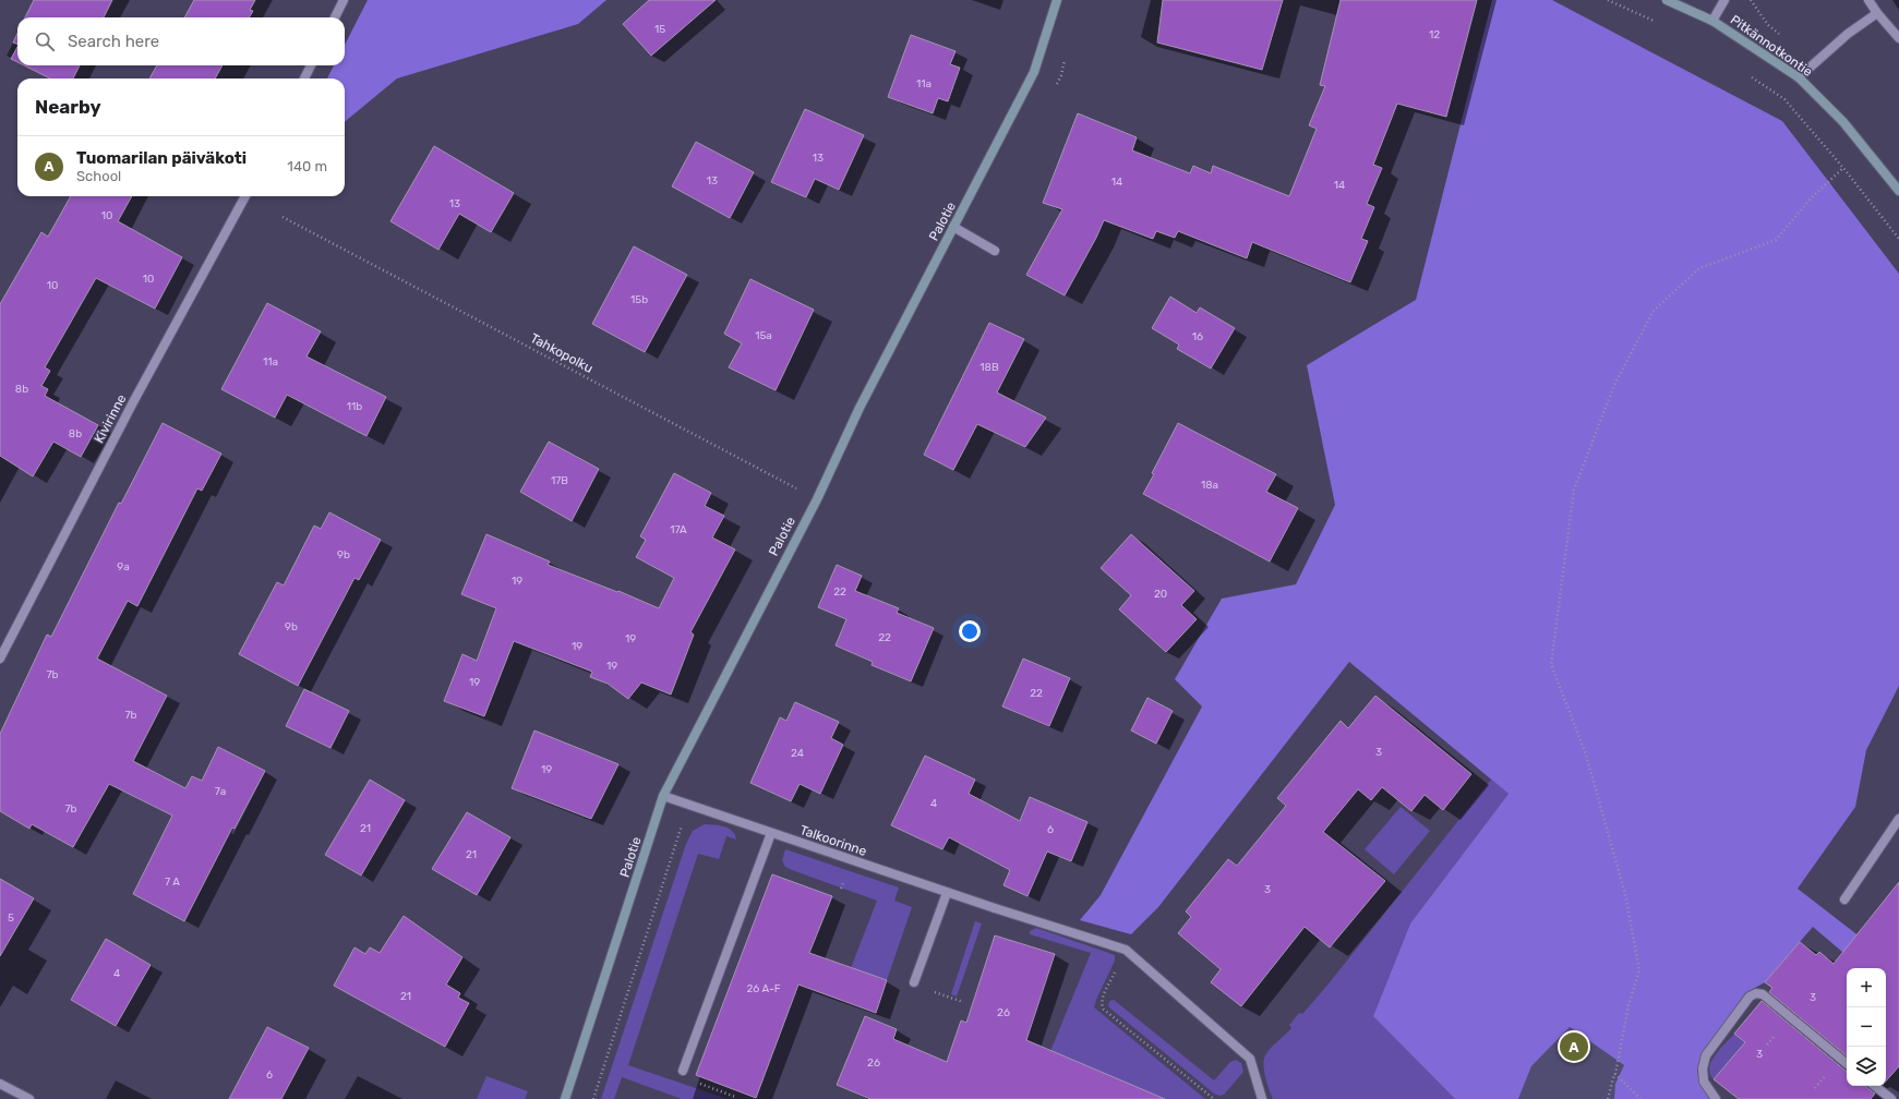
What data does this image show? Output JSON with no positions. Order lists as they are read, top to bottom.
{
  "streets": {
    "street": [
      "Pitkännotkontie",
      "Palotie",
      "Kivirinne",
      "Talkoorinne"
    ],
    "path": ["Tahkopolku"]
  },
  "crossings": [
    ["Palotie", "Tahkopolku"],
    ["Palotie", "Talkoorinne"]
  ],
  "house_numbers": [
    "15",
    "12",
    "11a",
    "13",
    "13",
    "14",
    "14",
    "13",
    "10",
    "10",
    "10",
    "15b",
    "15a",
    "16",
    "11a",
    "18B",
    "8b",
    "11b",
    "8b",
    "17B",
    "18a",
    "17A",
    "9b",
    "9a",
    "19",
    "22",
    "20",
    "9b",
    "22",
    "19",
    "19",
    "19",
    "7b",
    "19",
    "22",
    "7b",
    "3",
    "24",
    "19",
    "7a",
    "4",
    "7b",
    "21",
    "6",
    "21",
    "7 A",
    "3",
    "5",
    "4",
    "26 A-F",
    "21",
    "3",
    "26",
    "3",
    "26",
    "6"
  ],
  "page": {
    "search": "Search here",
    "heading": "Nearby",
    "list": [
      {
        "mark": "A",
        "name": "Tuomarilan päiväkoti",
        "note": "School",
        "value": "140 m"
      }
    ],
    "map_buttons": ["+", "−"],
    "pins": "A"
  }
}
